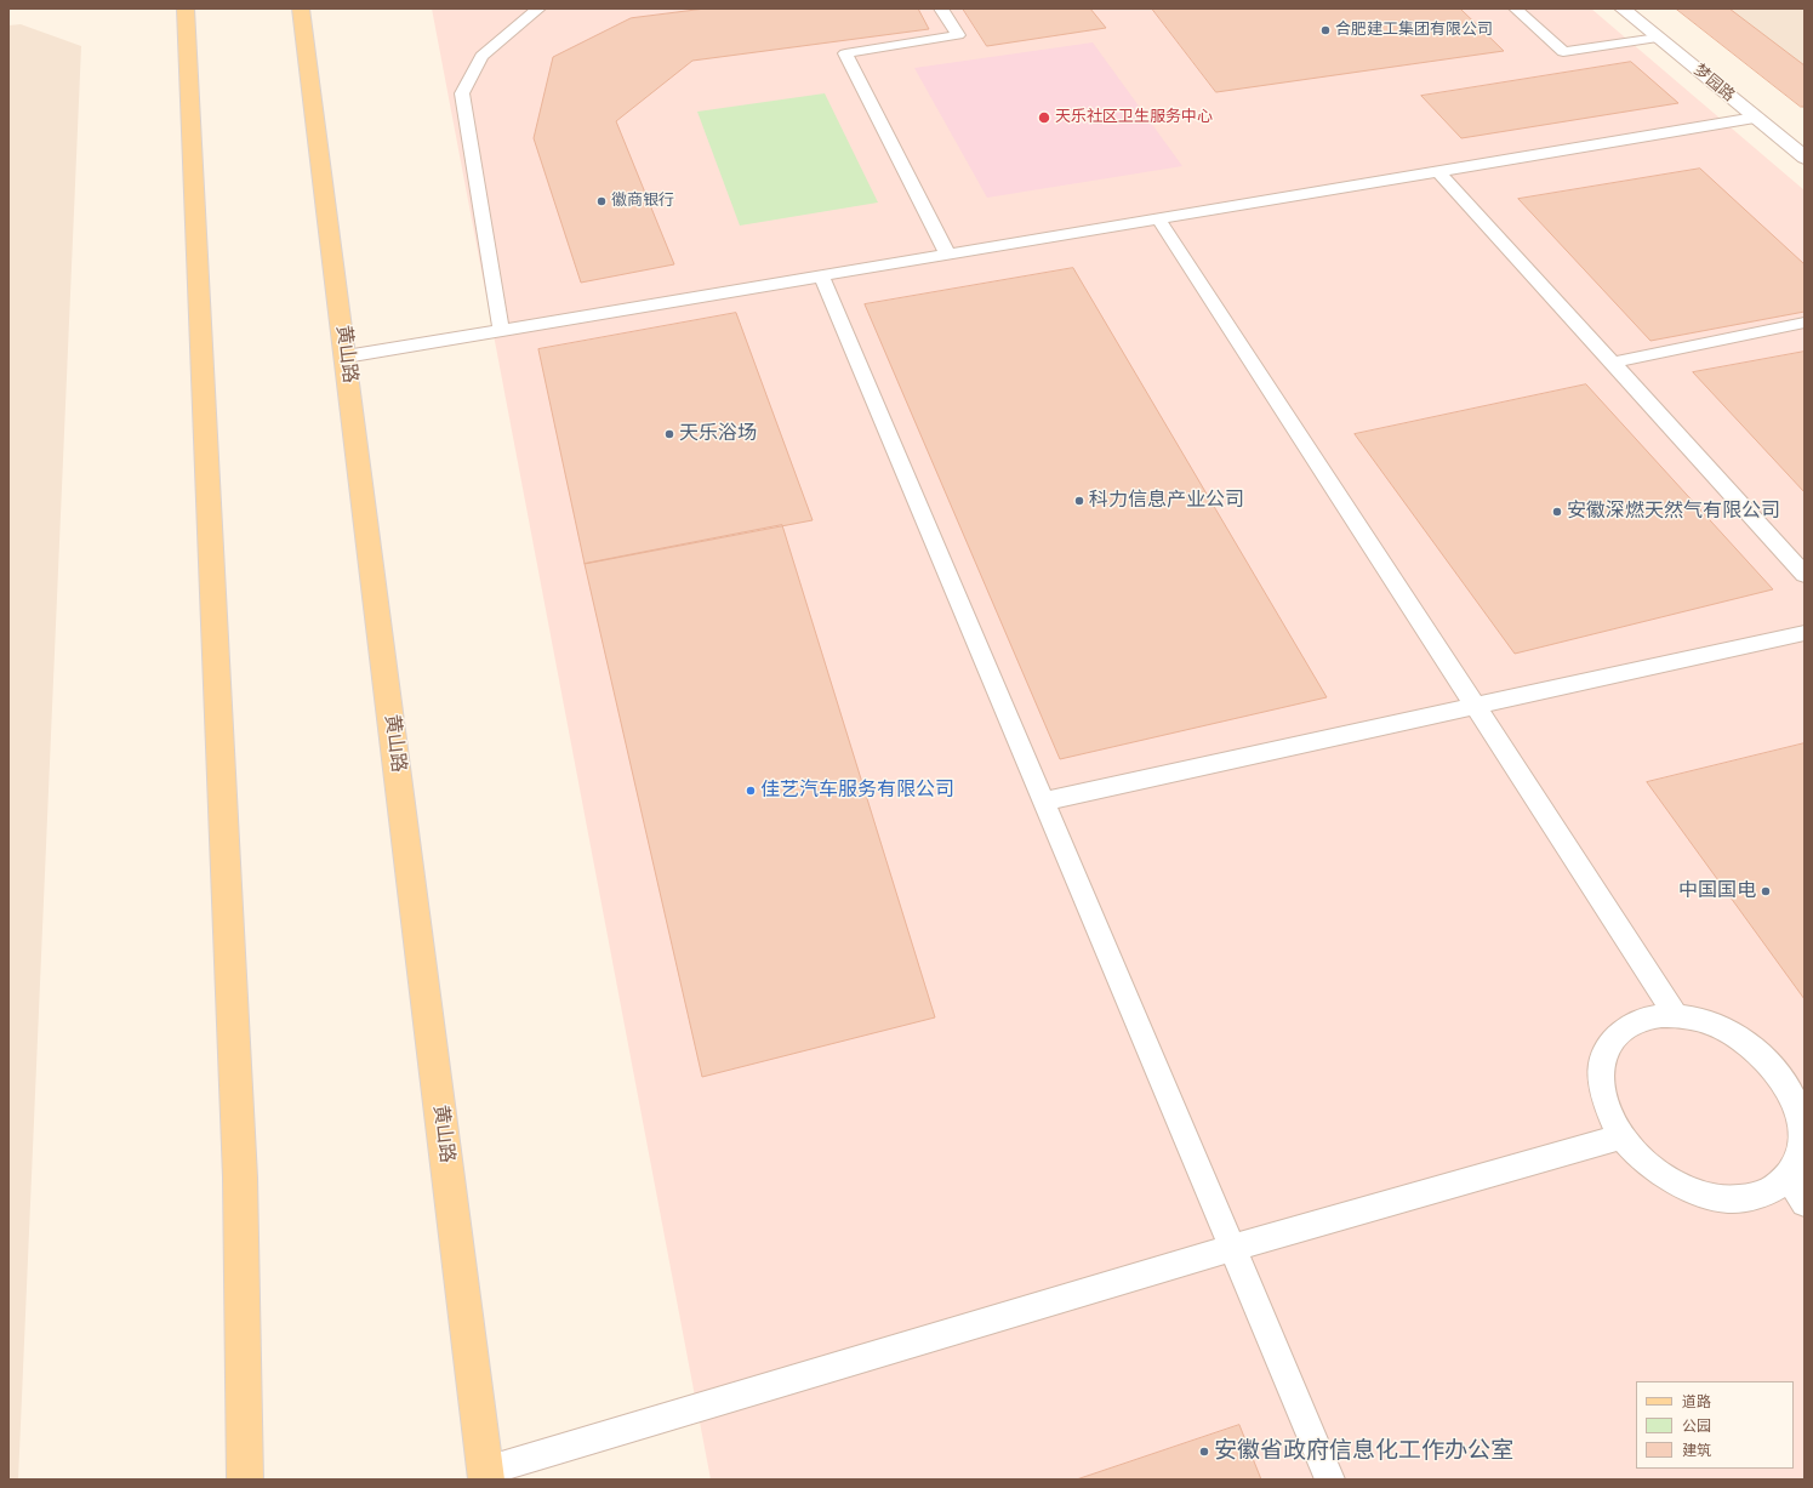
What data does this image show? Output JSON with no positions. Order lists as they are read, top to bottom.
{
  "streets": {
    "main road": ["黄山路"],
    "street": ["梦园路"]
  },
  "places": [
    "合肥建工集团有限公司",
    "天乐社区卫生服务中心",
    "徽商银行",
    "天乐浴场",
    "科力信息产业公司",
    "安徽深燃天然气有限公司",
    "佳艺汽车服务有限公司",
    "中国国电",
    "安徽省政府信息化工作办公室"
  ],
  "legend": ["道路", "公园", "建筑"]
}
